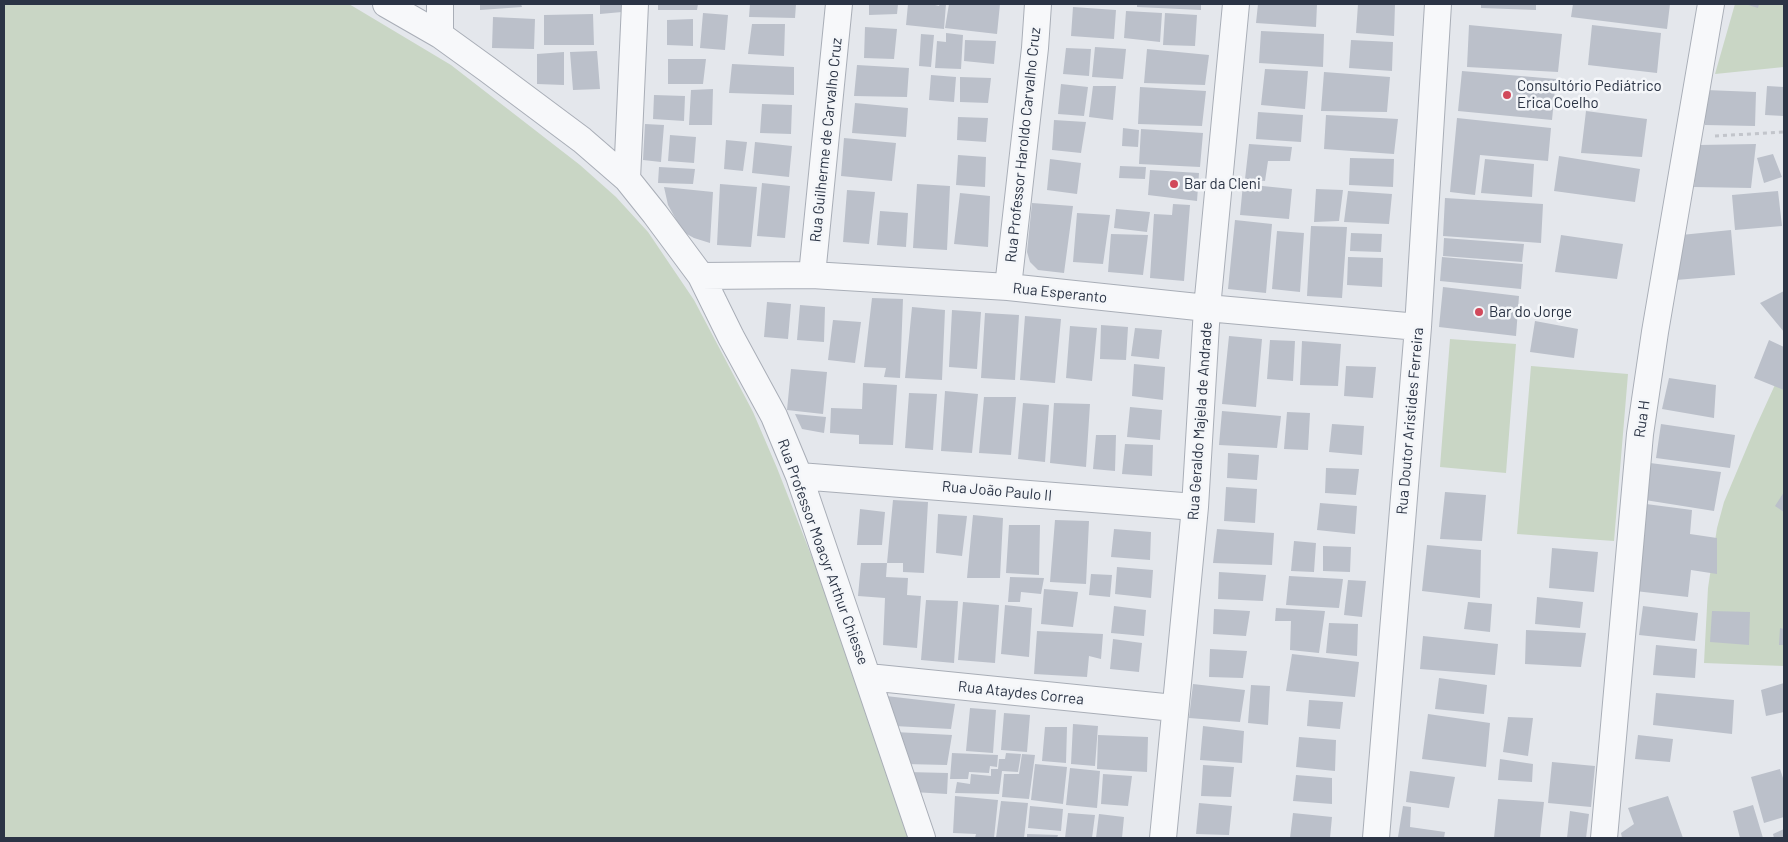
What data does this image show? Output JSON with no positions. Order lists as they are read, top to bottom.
{
  "streets": {
    "street": [
      "Rua Guilherme de Carvalho Cruz",
      "Rua Professor Haroldo Carvalho Cruz",
      "Rua Esperanto",
      "Rua H",
      "Rua Geraldo Majela de Andrade",
      "Rua Doutor Aristides Ferreira",
      "Rua João Paulo II",
      "Rua Professor Moacyr Arthur Chiesse",
      "Rua Ataydes Correa"
    ]
  },
  "crossings": [
    ["Rua Guilherme de Carvalho Cruz", "Rua Esperanto"],
    ["Rua Professor Haroldo Carvalho Cruz", "Rua Esperanto"],
    ["Rua Esperanto", "Rua Geraldo Majela de Andrade"],
    ["Rua Esperanto", "Rua Doutor Aristides Ferreira"],
    ["Rua Esperanto", "Rua Professor Moacyr Arthur Chiesse"],
    ["Rua Geraldo Majela de Andrade", "Rua João Paulo II"],
    ["Rua Geraldo Majela de Andrade", "Rua Ataydes Correa"],
    ["Rua João Paulo II", "Rua Professor Moacyr Arthur Chiesse"],
    ["Rua Professor Moacyr Arthur Chiesse", "Rua Ataydes Correa"]
  ],
  "places": ["Consultório Pediátrico Erica Coelho", "Bar da Cleni", "Bar do Jorge"]
}
